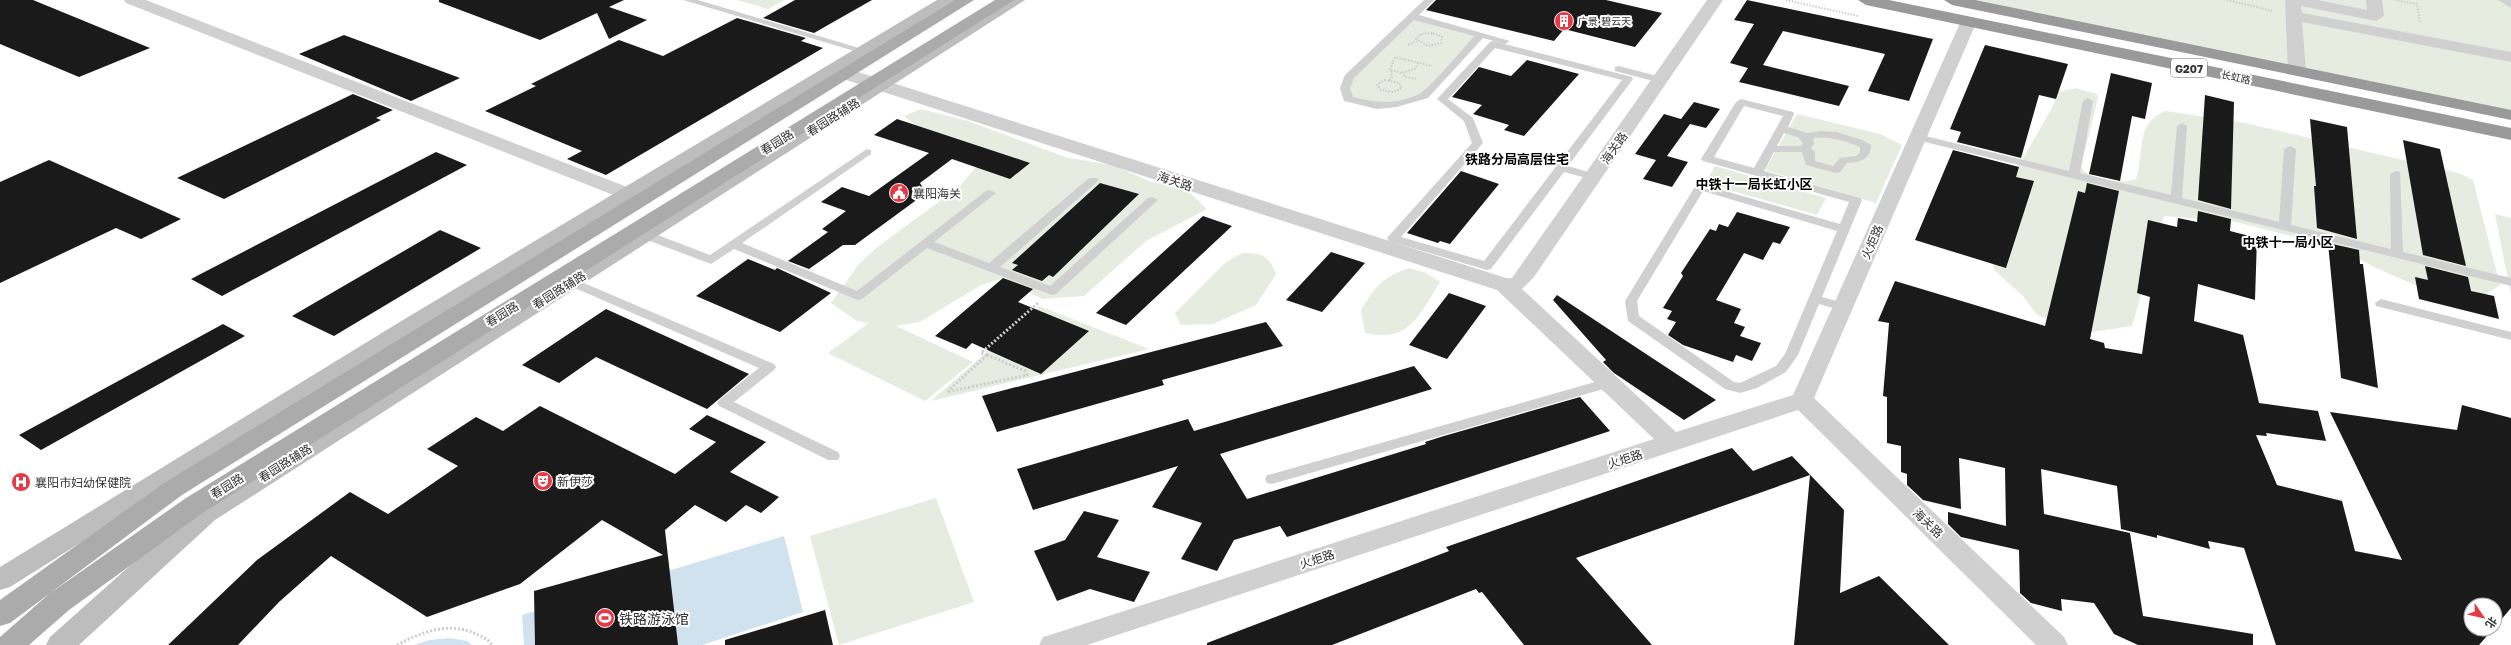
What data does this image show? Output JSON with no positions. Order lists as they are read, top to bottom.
{
  "streets": {
    "highway": ["G207", "长虹路"],
    "main road": ["春园路"],
    "street": ["春园路辅路", "海关路", "火炬路"]
  },
  "crossings": [
    ["长虹路", "火炬路"],
    ["春园路辅路", "春园路"],
    ["春园路辅路", "海关路"],
    ["春园路", "海关路"],
    ["海关路", "火炬路"]
  ],
  "districts": ["铁路分局高层住宅", "中铁十一局长虹小区", "中铁十一局小区"],
  "places": {
    "building": ["广景·碧云天"],
    "public building": ["襄阳海关"],
    "theatre": ["新伊莎"],
    "hospital": ["襄阳市妇幼保健院"],
    "sports": ["铁路游泳馆"]
  },
  "north": "bottom right"
}
